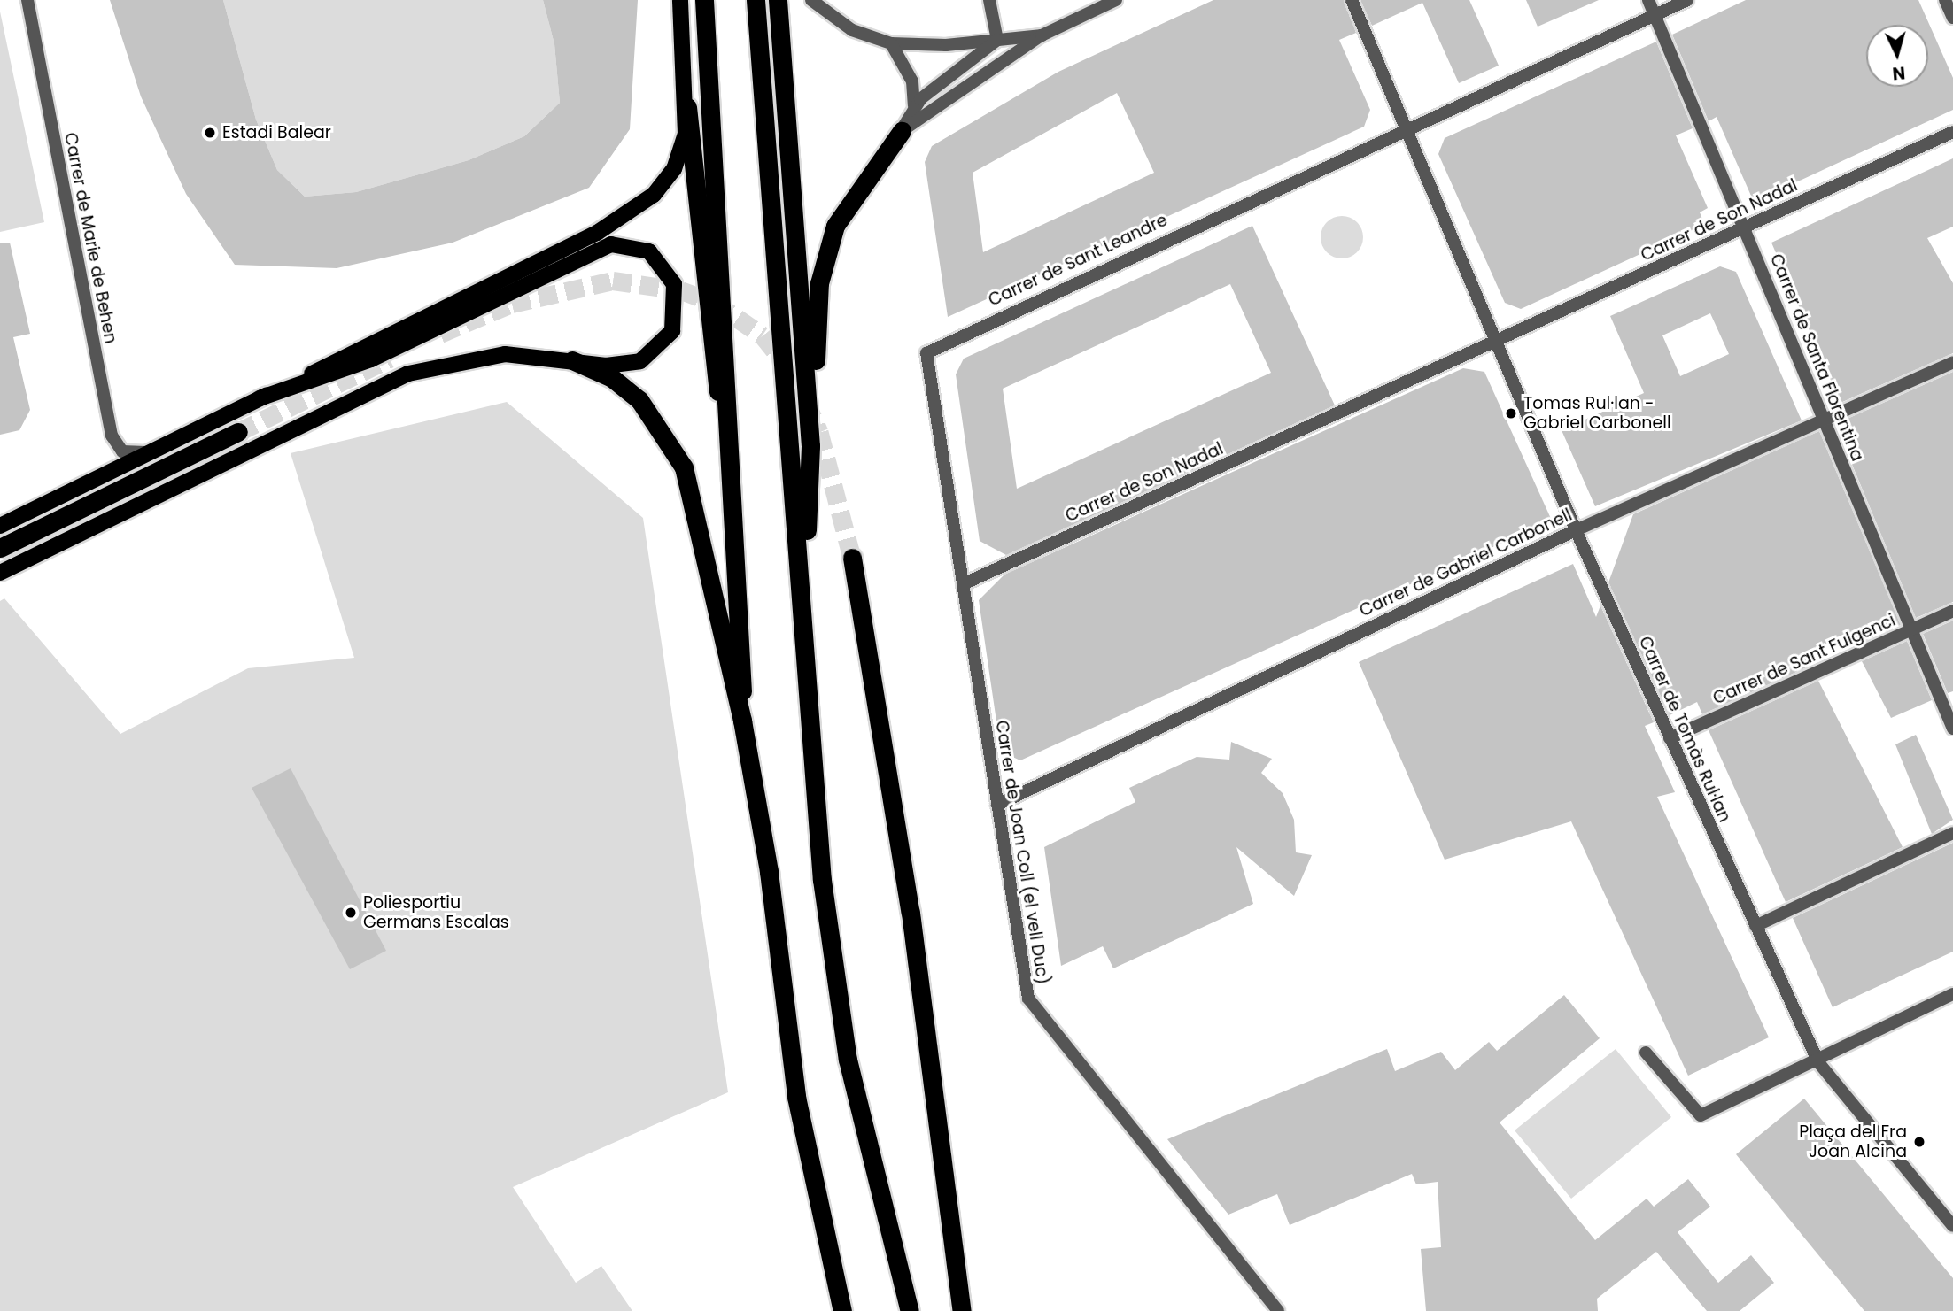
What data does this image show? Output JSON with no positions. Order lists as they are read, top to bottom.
{
  "streets": {
    "street": [
      "Carrer de Son Nadal",
      "Carrer de Marie de Behen",
      "Carrer de Sant Leandre",
      "Carrer de Santa Florentina",
      "Carrer de Gabriel Carbonell",
      "Carrer de Sant Fulgenci",
      "Carrer de Tomàs Rul·lan",
      "Carrer de Joan Coll (el vell Duc)"
    ]
  },
  "crossings": [
    ["Carrer de Son Nadal", "Carrer de Santa Florentina"],
    ["Carrer de Son Nadal", "Carrer de Tomàs Rul·lan"],
    ["Carrer de Son Nadal", "Carrer de Joan Coll (el vell Duc)"],
    ["Carrer de Sant Leandre", "Carrer de Joan Coll (el vell Duc)"],
    ["Carrer de Santa Florentina", "Carrer de Gabriel Carbonell"],
    ["Carrer de Santa Florentina", "Carrer de Sant Fulgenci"],
    ["Carrer de Gabriel Carbonell", "Carrer de Tomàs Rul·lan"],
    ["Carrer de Gabriel Carbonell", "Carrer de Joan Coll (el vell Duc)"],
    ["Carrer de Sant Fulgenci", "Carrer de Tomàs Rul·lan"]
  ],
  "places": [
    "Estadi Balear",
    "Tomas Rul·lan - Gabriel Carbonell",
    "Poliesportiu Germans Escalas",
    "Plaça del Fra Joan Alcina"
  ],
  "north": "bottom"
}
